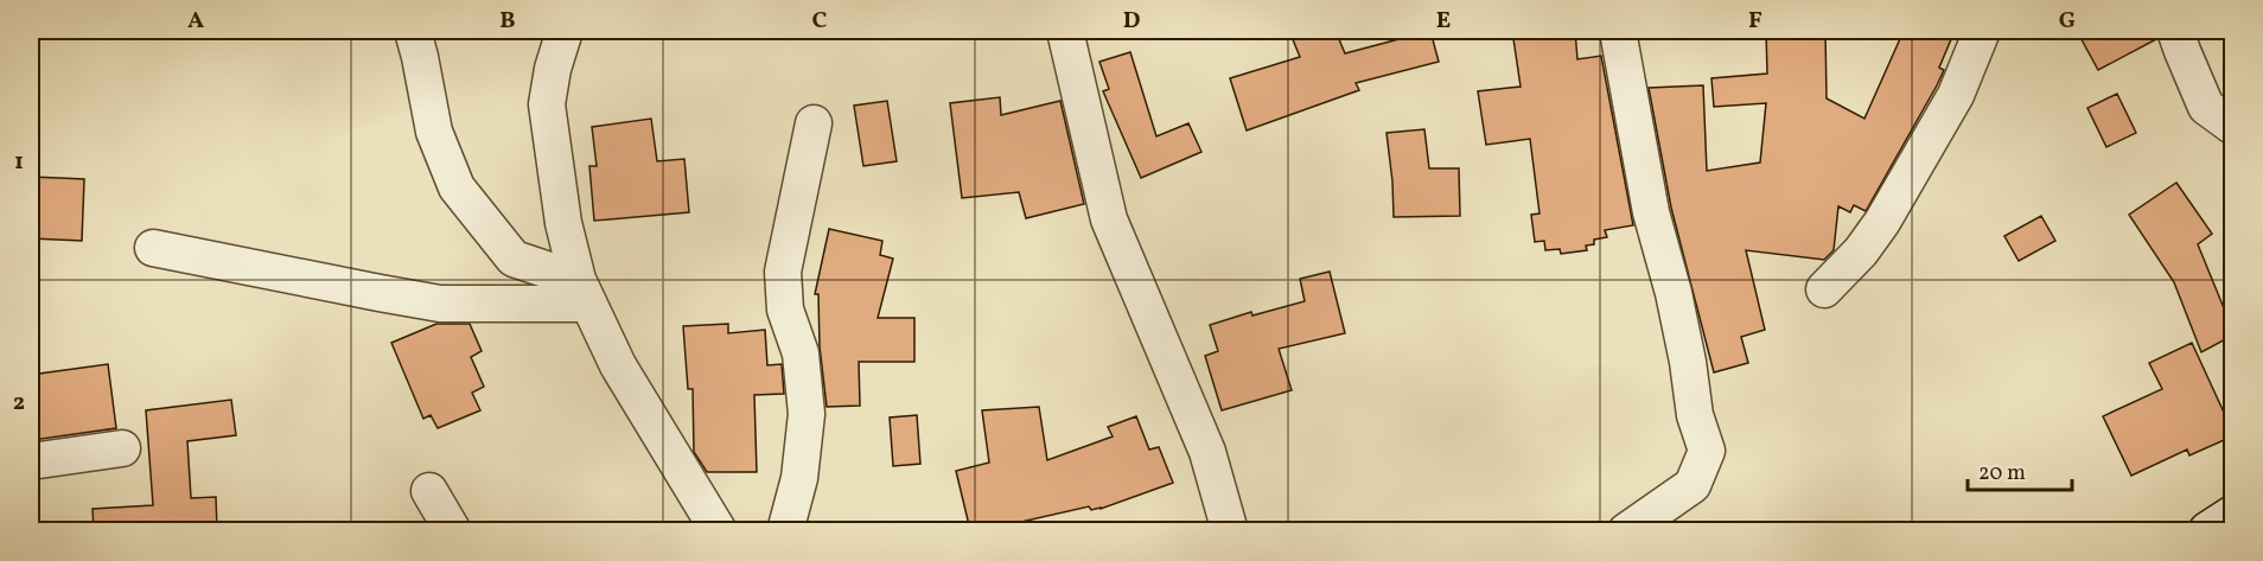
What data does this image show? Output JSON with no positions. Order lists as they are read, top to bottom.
{
  "scale_bar": "20 m",
  "grid": {
    "columns": [
      "A",
      "B",
      "C",
      "D",
      "E",
      "F",
      "G"
    ],
    "rows": ["1", "2"]
  }
}
